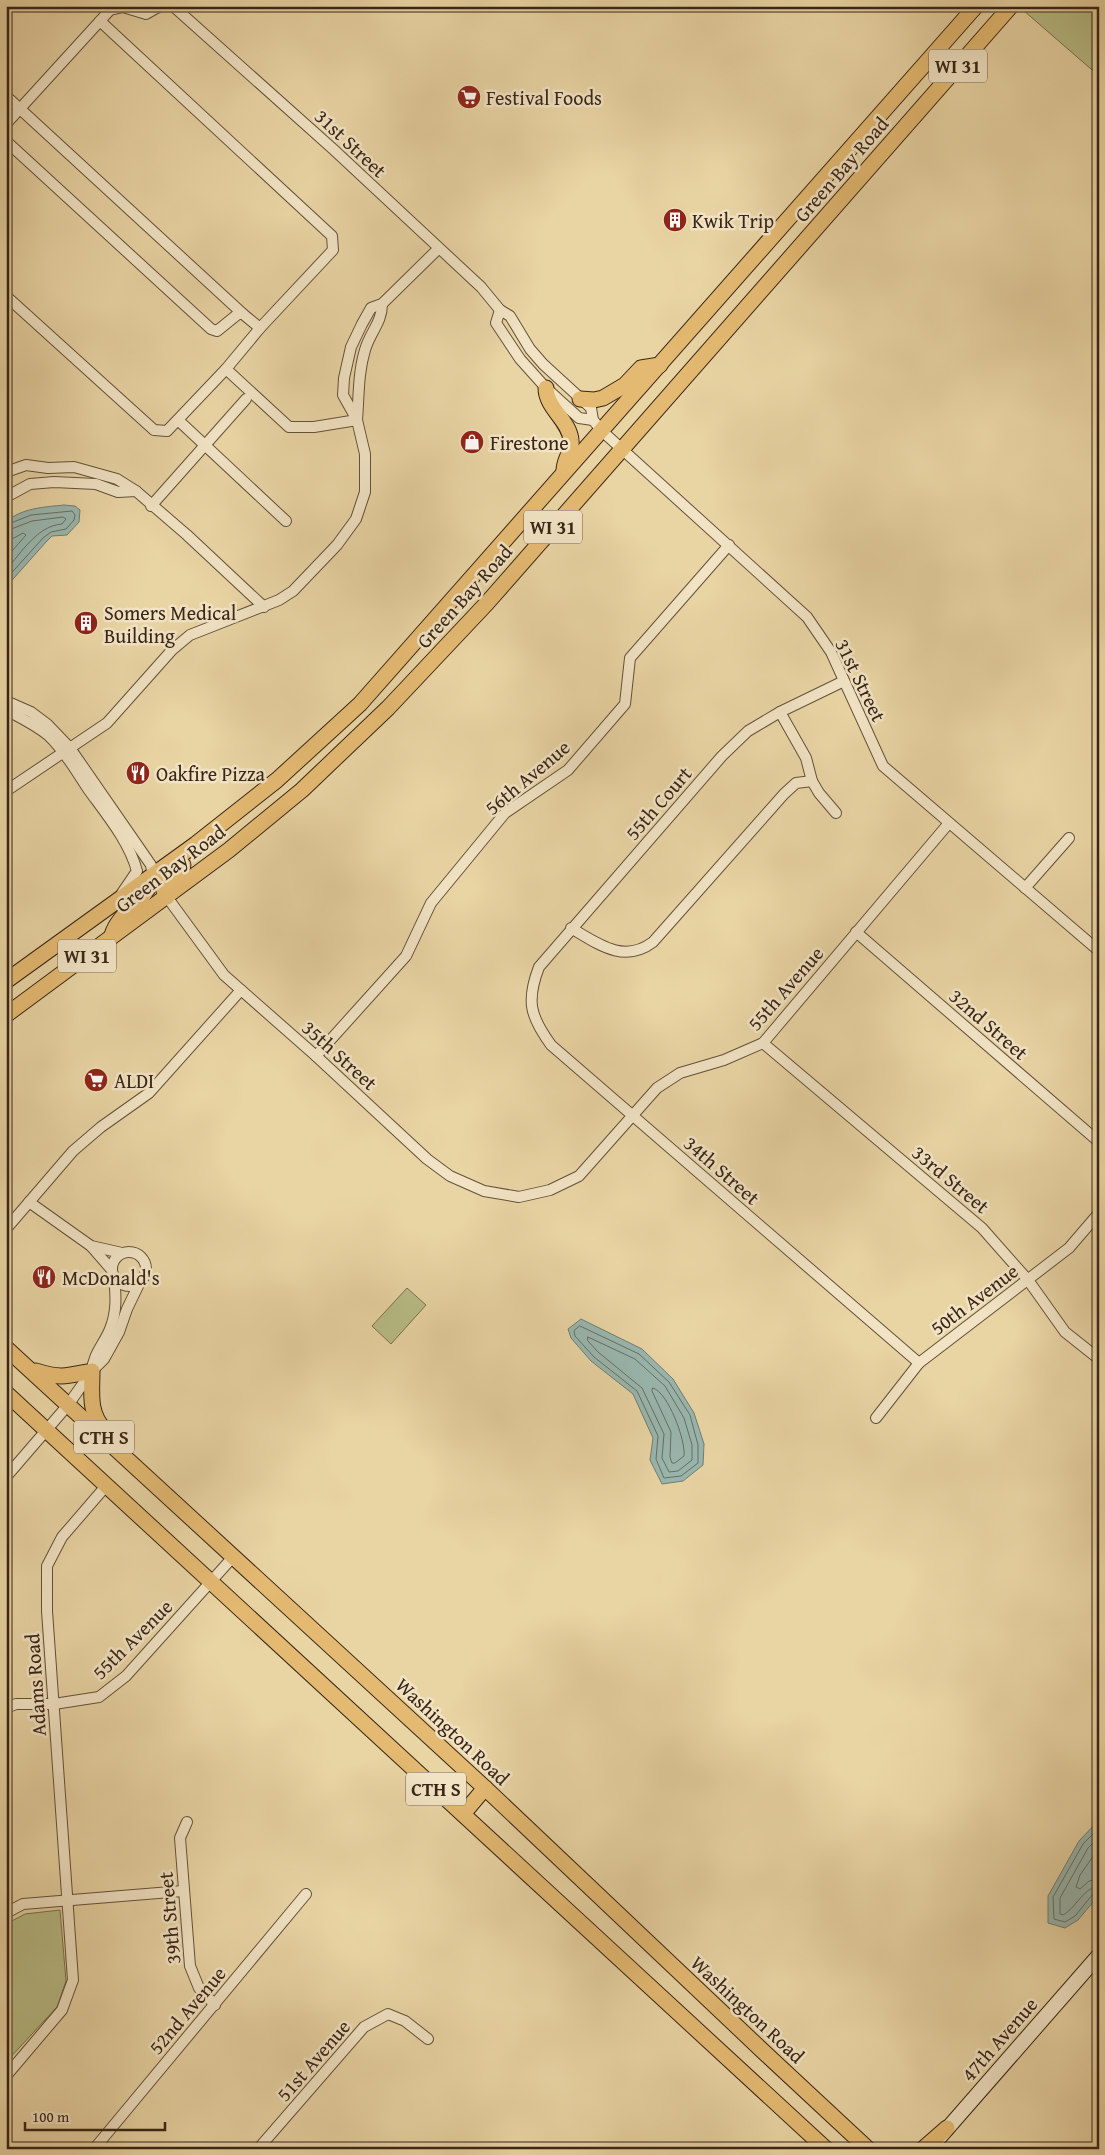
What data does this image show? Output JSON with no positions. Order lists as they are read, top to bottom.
{
  "streets": {
    "main road": [
      "WI 31",
      "Green Bay Road",
      "CTH S",
      "Washington Road"
    ],
    "street": [
      "31st Street",
      "56th Avenue",
      "55th Court",
      "55th Avenue",
      "32nd Street",
      "35th Street",
      "34th Street",
      "33rd Street",
      "50th Avenue",
      "Adams Road",
      "39th Street",
      "52nd Avenue",
      "47th Avenue",
      "51st Avenue"
    ]
  },
  "crossings": [
    ["31st Street", "Green Bay Road"],
    ["31st Street", "56th Avenue"],
    ["31st Street", "55th Court"],
    ["31st Street", "55th Avenue"],
    ["Green Bay Road", "35th Street"],
    ["56th Avenue", "35th Street"],
    ["55th Court", "34th Street"],
    ["55th Avenue", "32nd Street"],
    ["55th Avenue", "35th Street"],
    ["55th Avenue", "34th Street"],
    ["55th Avenue", "33rd Street"],
    ["55th Avenue", "CTH S"],
    ["55th Avenue", "Adams Road"],
    ["55th Avenue", "Washington Road"],
    ["34th Street", "50th Avenue"],
    ["33rd Street", "50th Avenue"],
    ["CTH S", "Adams Road"],
    ["39th Street", "52nd Avenue"]
  ],
  "places": {
    "supermarket": ["Festival Foods", "ALDI"],
    "building": ["Kwik Trip", "Somers Medical Building"],
    "shop": ["Firestone"],
    "restaurant": ["Oakfire Pizza", "McDonald's"]
  },
  "scale_bar": "100 m"
}
